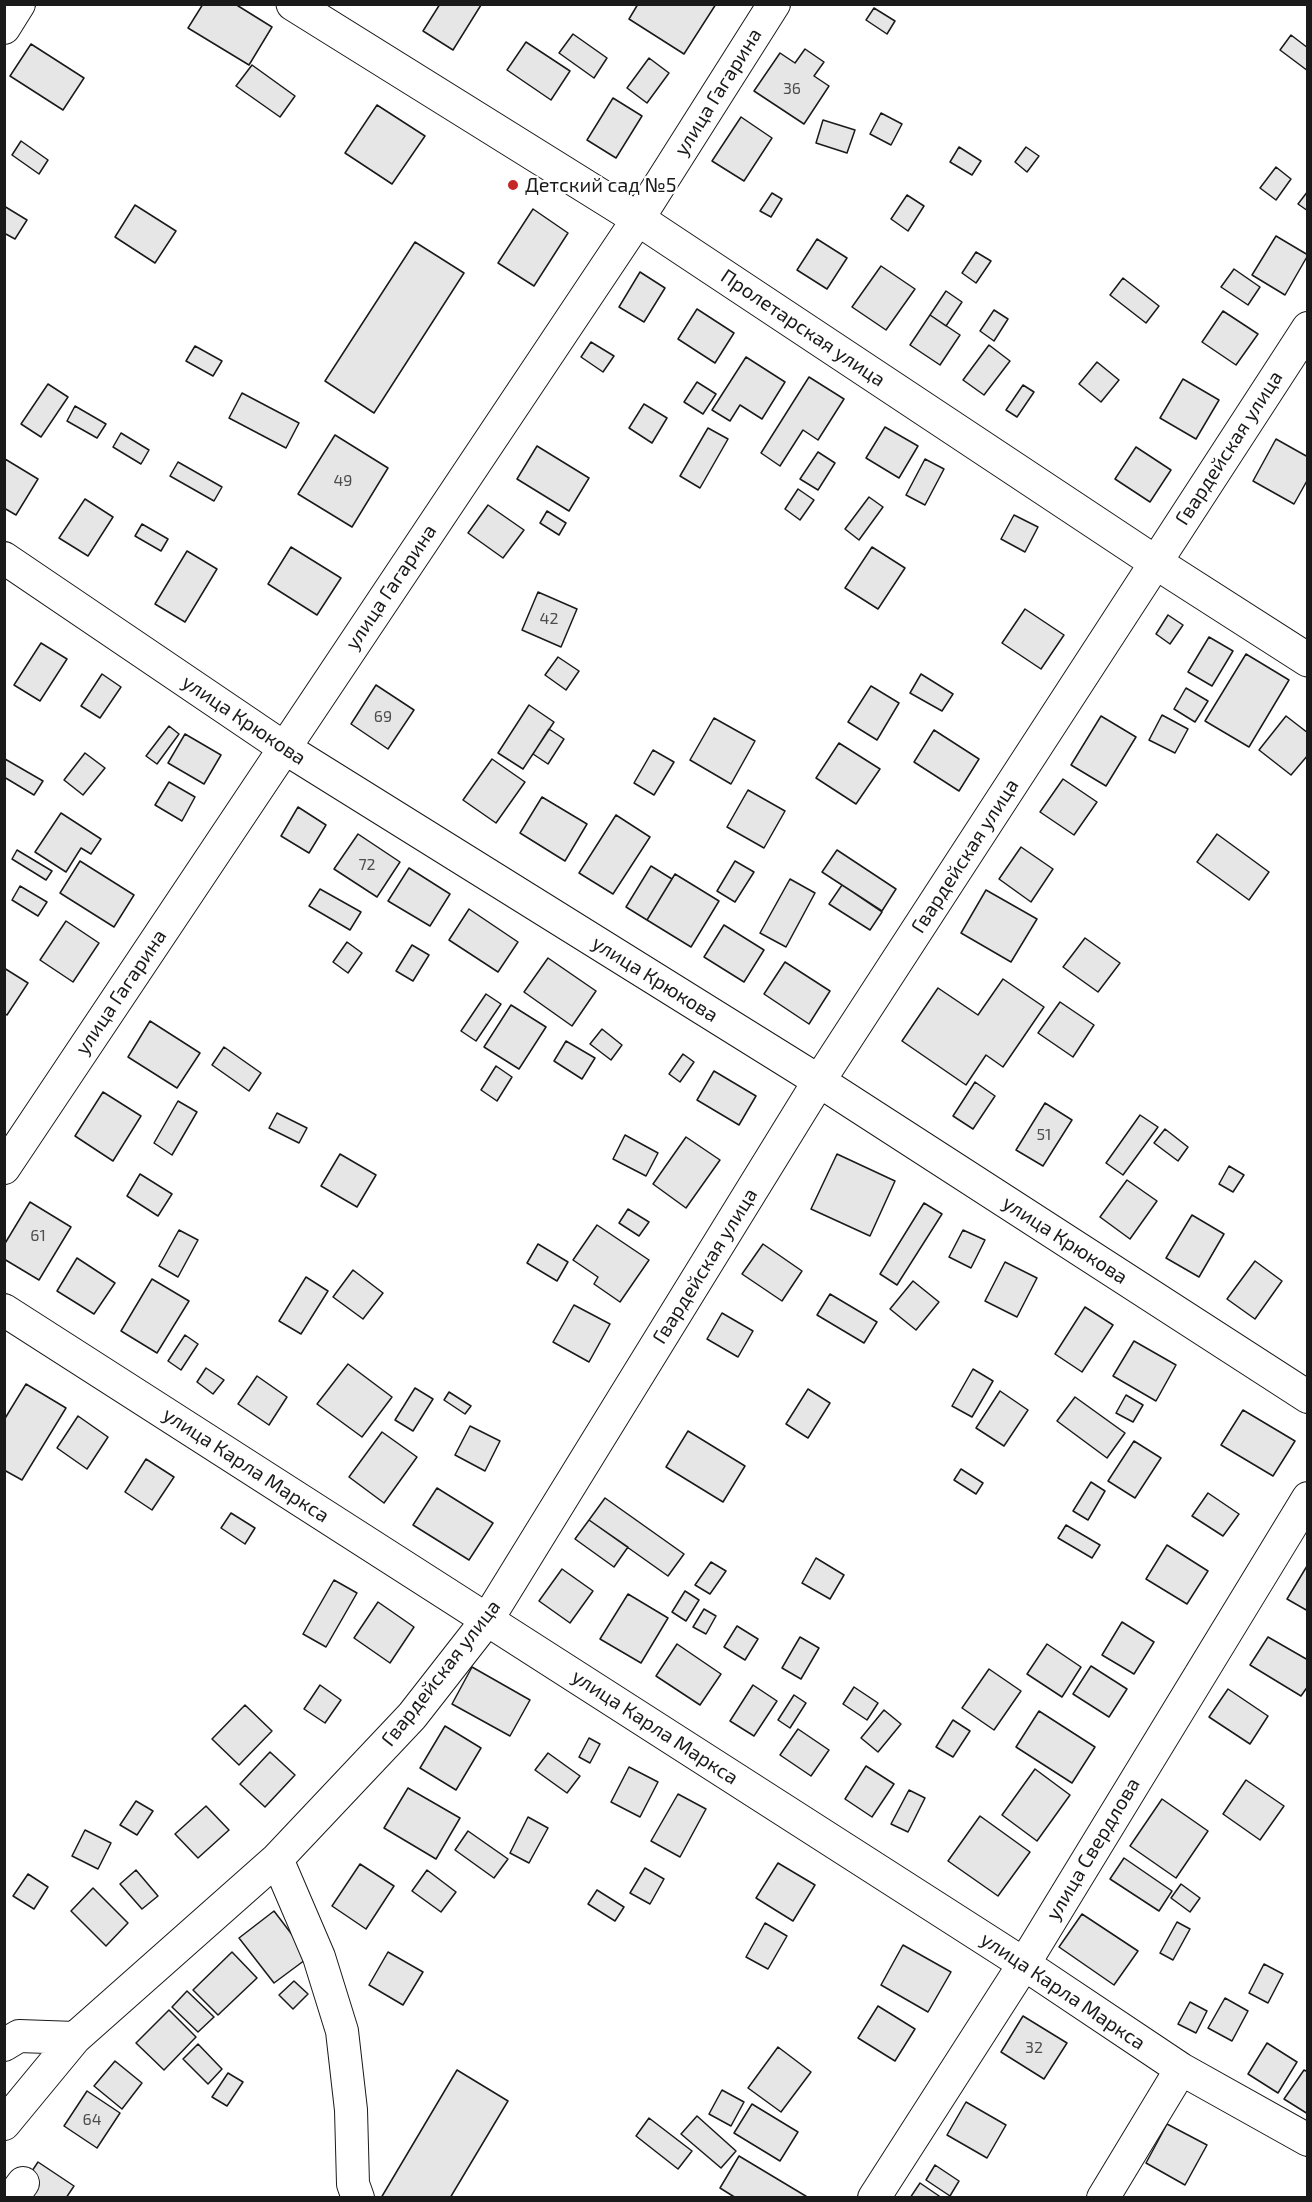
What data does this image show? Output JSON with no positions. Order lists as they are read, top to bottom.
{
  "streets": {
    "main road": ["Пролетарская улица"],
    "street": [
      "улица Гагарина",
      "Гвардейская улица",
      "улица Крюкова",
      "улица Карла Маркса",
      "улица Свердлова"
    ]
  },
  "crossings": [
    ["улица Гагарина", "Пролетарская улица"],
    ["улица Гагарина", "улица Крюкова"],
    ["Пролетарская улица", "Гвардейская улица"],
    ["Гвардейская улица", "улица Крюкова"],
    ["Гвардейская улица", "улица Карла Маркса"],
    ["улица Карла Маркса", "улица Свердлова"]
  ],
  "places": ["Детский сад №5"],
  "house_numbers": [
    "36",
    "49",
    "42",
    "69",
    "72",
    "51",
    "61",
    "32",
    "64"
  ]
}
